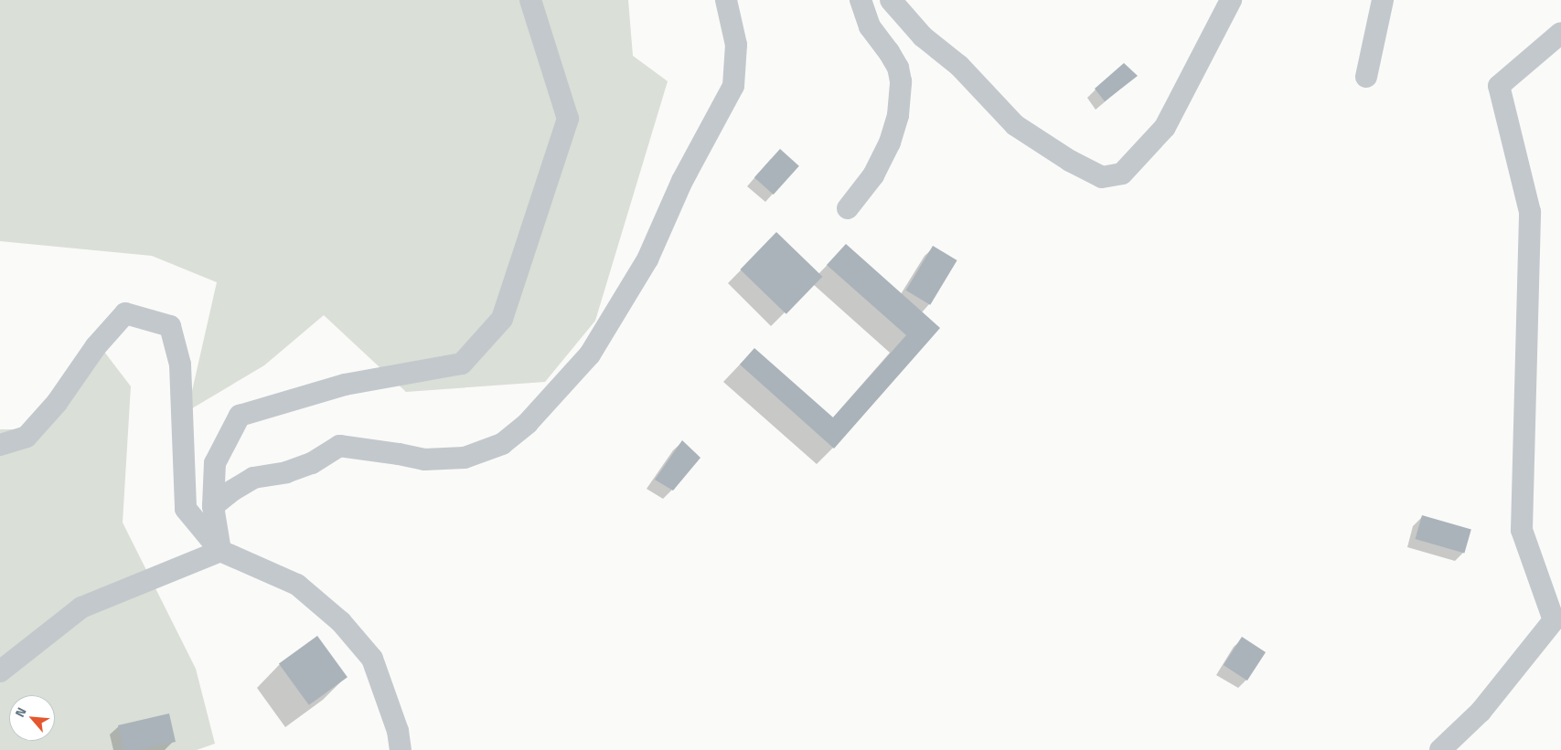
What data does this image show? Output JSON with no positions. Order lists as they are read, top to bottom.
{
  "north": "top left"
}
